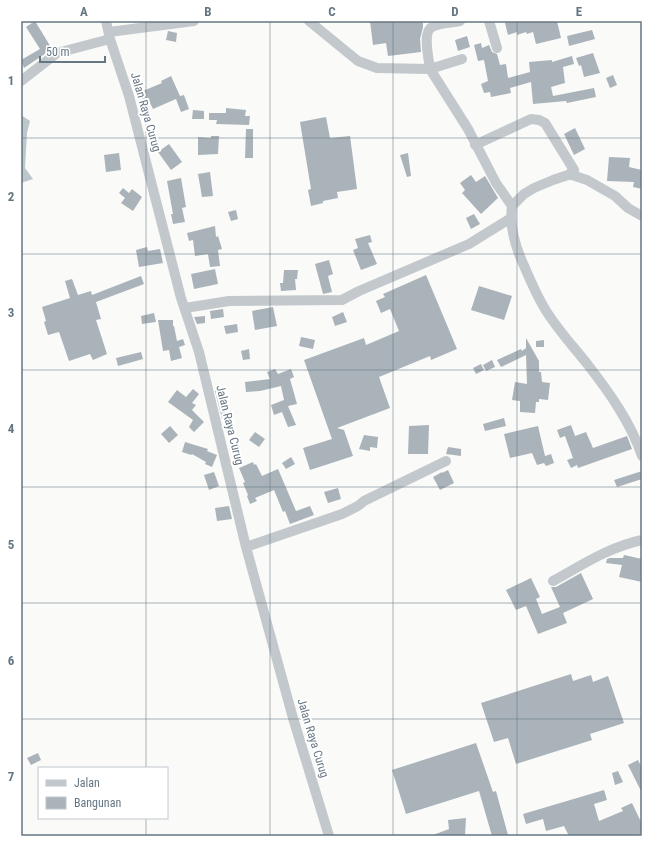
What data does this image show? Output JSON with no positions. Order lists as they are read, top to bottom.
{
  "streets": {
    "street": ["Jalan Raya Curug"]
  },
  "legend": ["Jalan", "Bangunan"],
  "scale_bar": "50 m",
  "grid": {
    "columns": [
      "A",
      "B",
      "C",
      "D",
      "E"
    ],
    "rows": [
      "1",
      "2",
      "3",
      "4",
      "5",
      "6",
      "7"
    ]
  }
}
